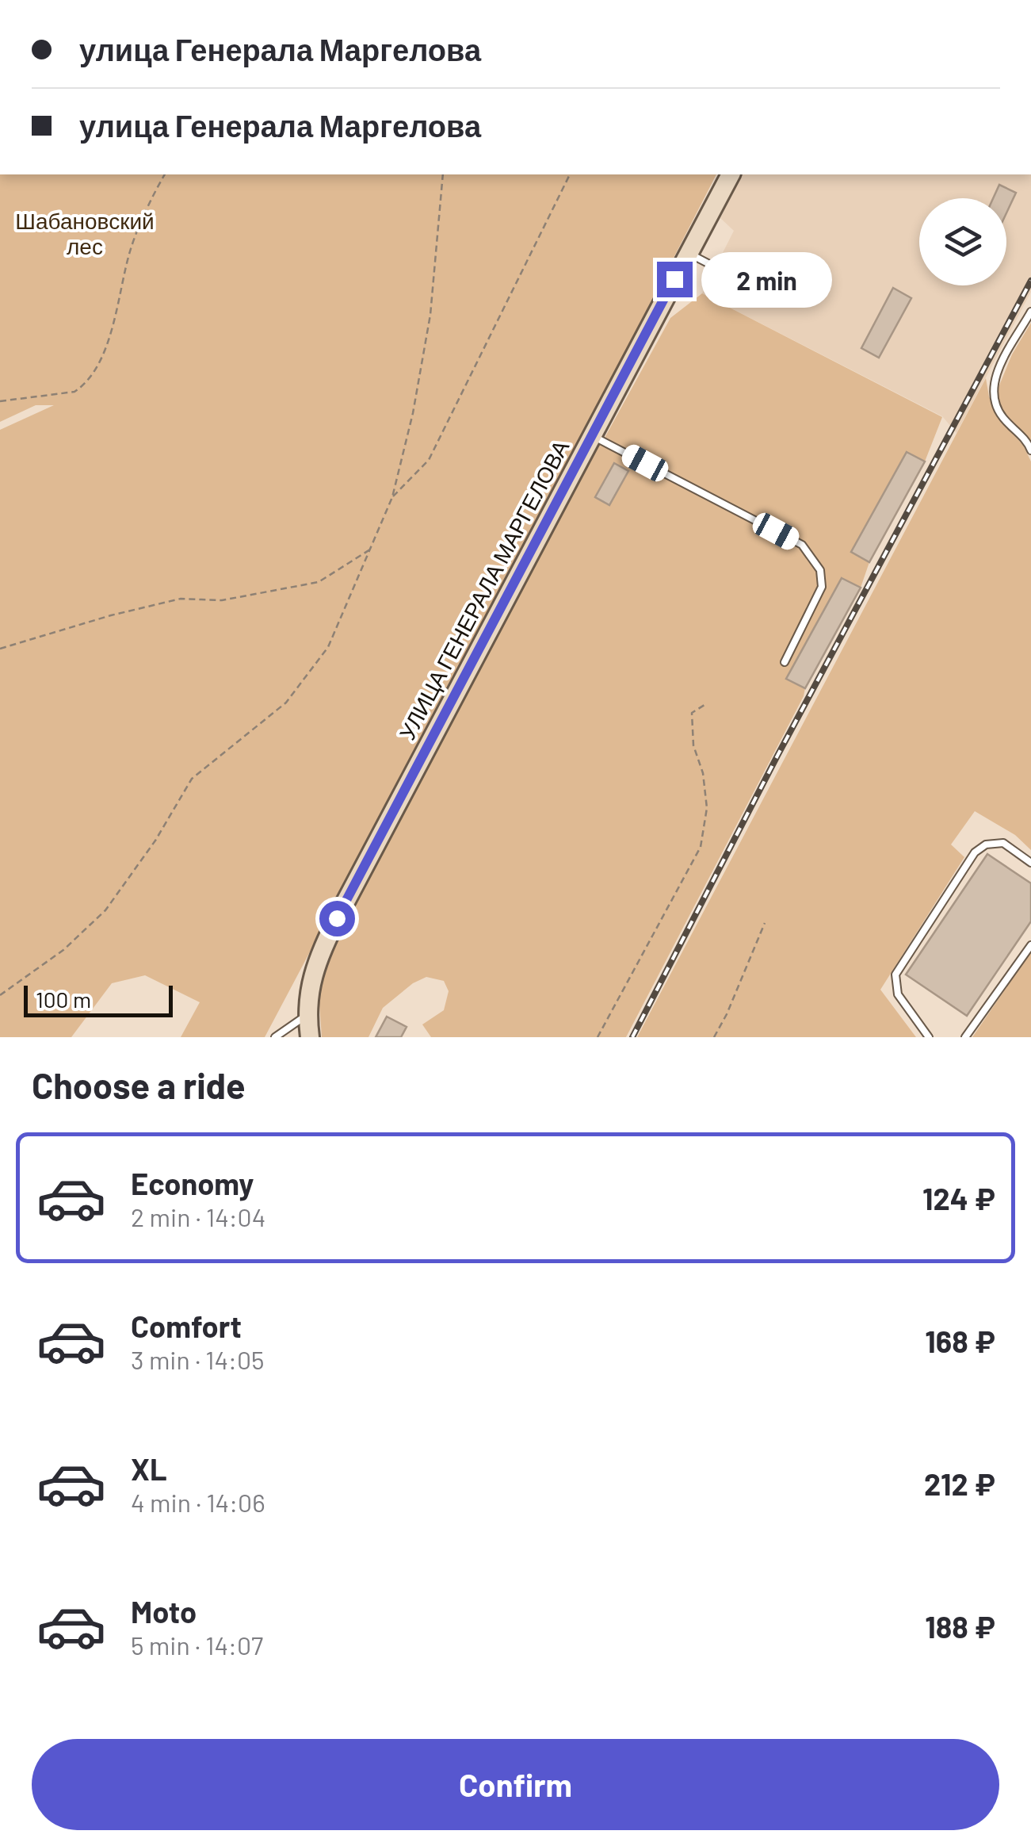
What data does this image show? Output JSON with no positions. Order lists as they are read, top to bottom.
{
  "streets": {
    "main road": ["УЛИЦА ГЕНЕРАЛА МАРГЕЛОВА"]
  },
  "parks": ["Шабановский лес"],
  "scale_bar": "100 m",
  "page": {
    "banner": ["улица Генерала Маргелова", "улица Генерала Маргелова"],
    "bubble": "2 min",
    "scale": "100 m",
    "heading": "Choose a ride",
    "list": [
      {
        "name": "Economy",
        "note": "2 min · 14:04",
        "value": "124 ₽"
      },
      {
        "name": "Comfort",
        "note": "3 min · 14:05",
        "value": "168 ₽"
      },
      {
        "name": "XL",
        "note": "4 min · 14:06",
        "value": "212 ₽"
      },
      {
        "name": "Moto",
        "note": "5 min · 14:07",
        "value": "188 ₽"
      }
    ],
    "buttons": "Confirm"
  }
}
